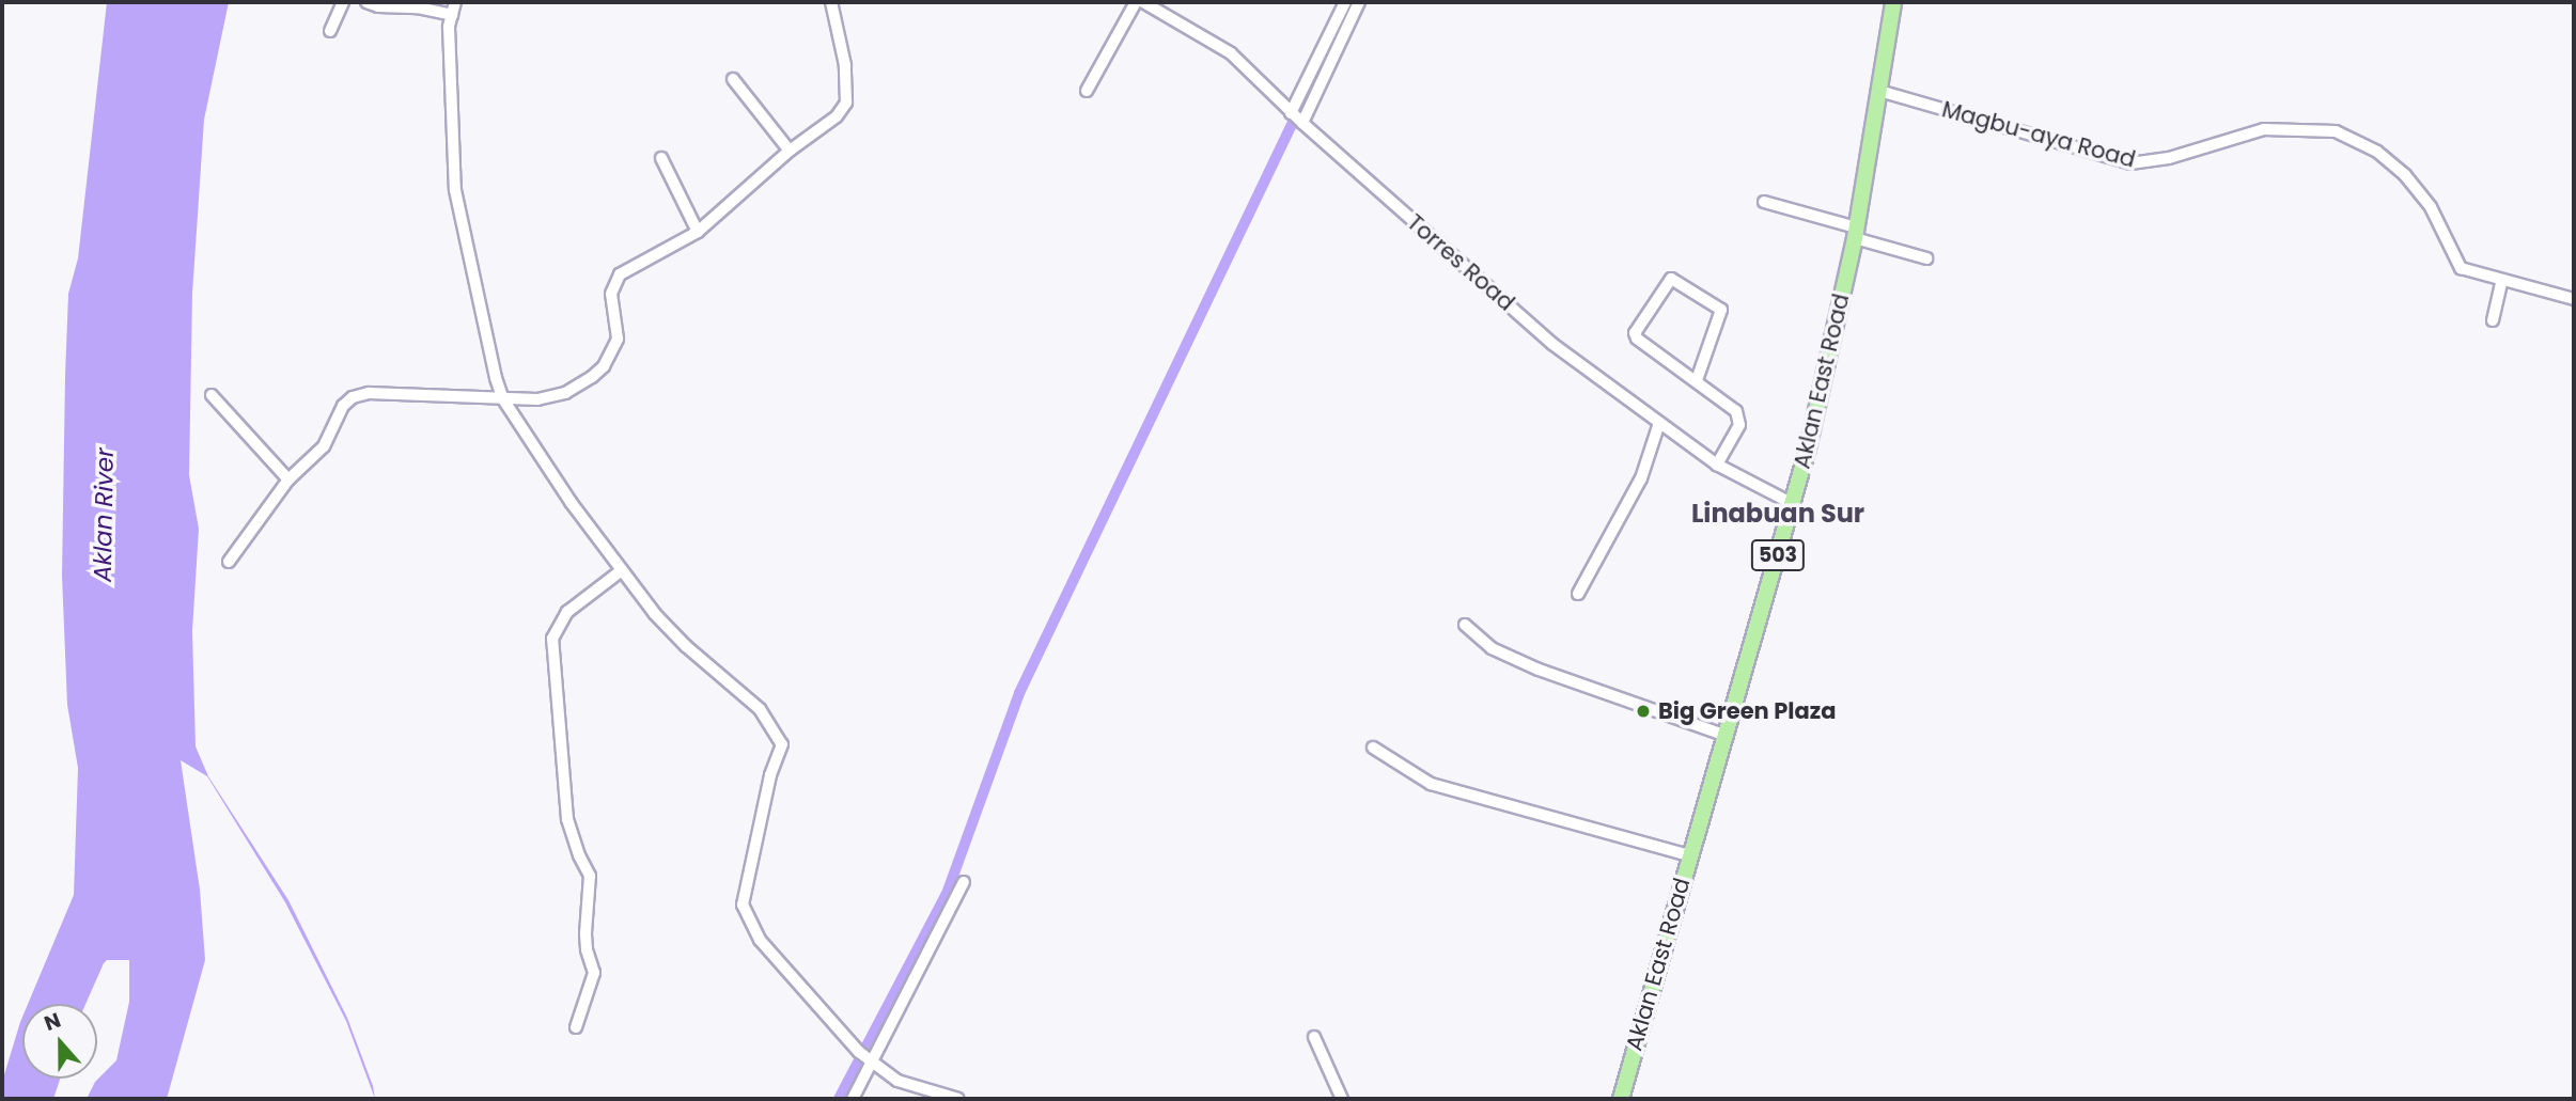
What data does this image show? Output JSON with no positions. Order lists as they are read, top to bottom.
{
  "streets": {
    "main road": ["Aklan East Road", "503"],
    "street": ["Magbu-aya Road", "Torres Road"]
  },
  "crossings": [
    ["Magbu-aya Road", "Aklan East Road"],
    ["Torres Road", "Aklan East Road"]
  ],
  "districts": ["Linabuan Sur"],
  "water": ["Aklan River"],
  "places": ["Big Green Plaza"],
  "north": "top"
}
